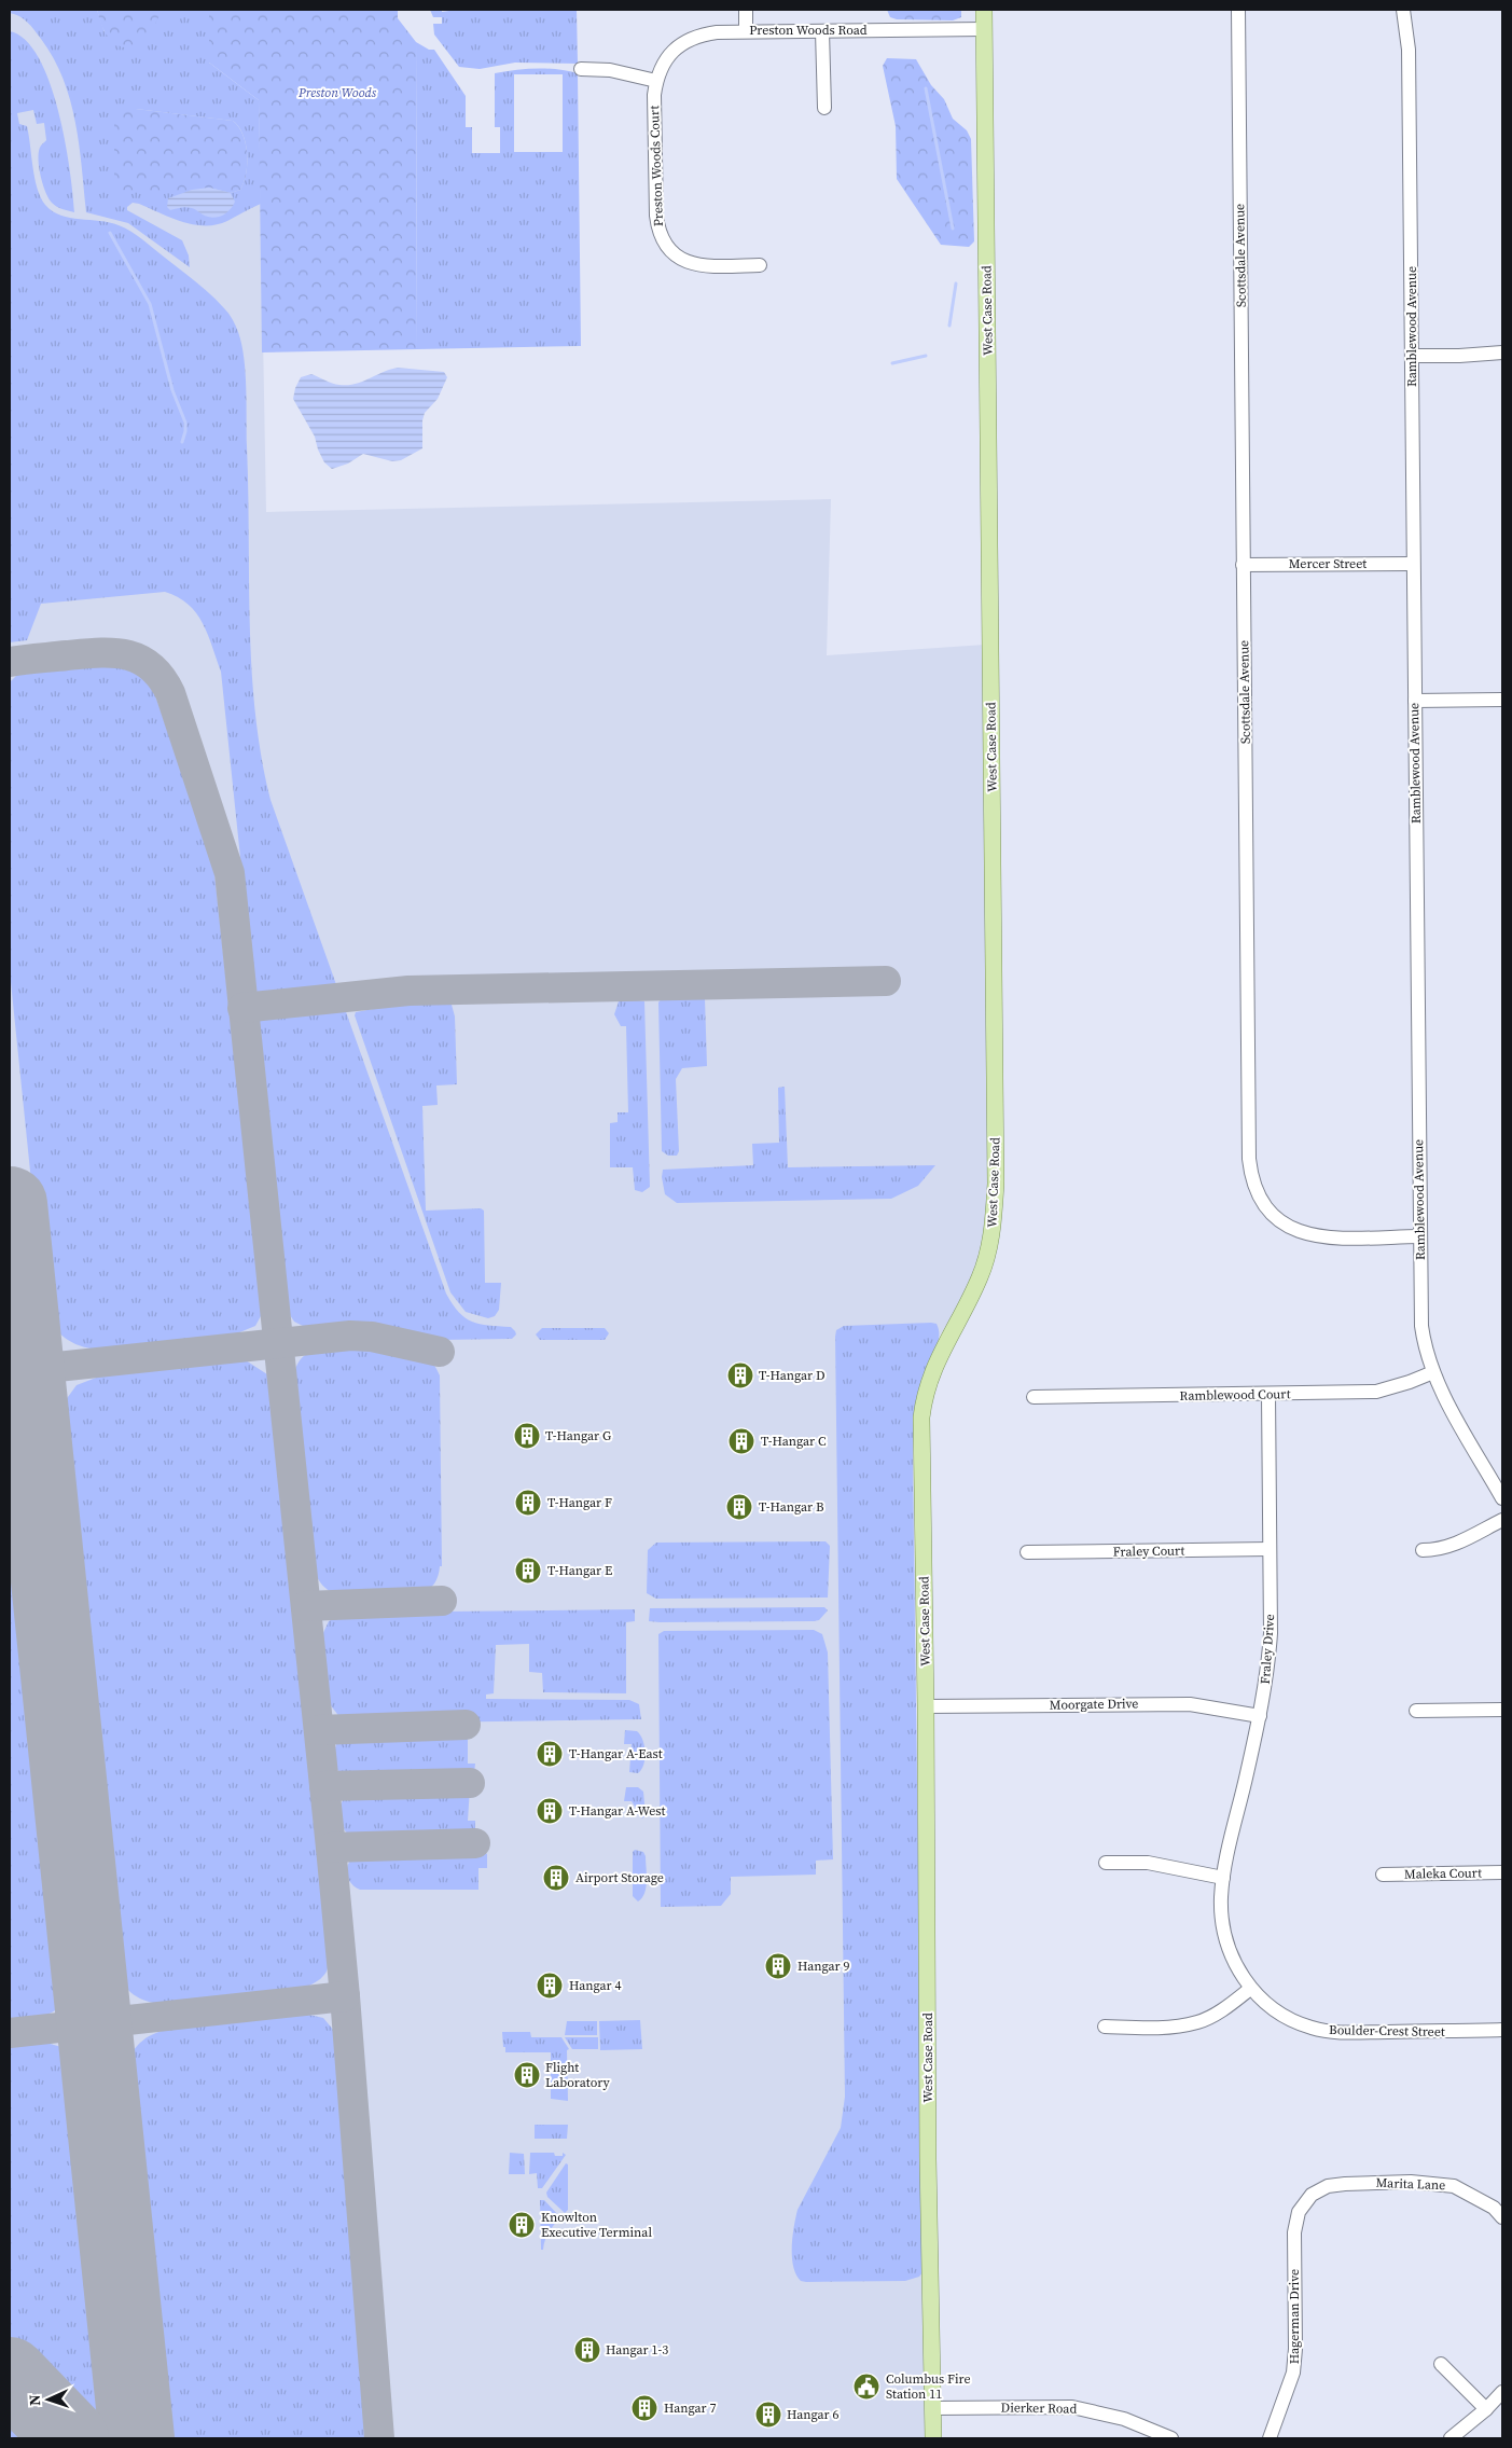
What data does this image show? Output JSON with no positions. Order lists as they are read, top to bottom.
{
  "streets": {
    "main road": ["West Case Road"],
    "street": [
      "Preston Woods Road",
      "Preston Woods Court",
      "Scottsdale Avenue",
      "Ramblewood Avenue",
      "Mercer Street",
      "Ramblewood Court",
      "Fraley Court",
      "Fraley Drive",
      "Moorgate Drive",
      "Maleka Court",
      "Boulder-Crest Street",
      "Marita Lane",
      "Hagerman Drive",
      "Dierker Road"
    ]
  },
  "crossings": [
    ["Preston Woods Road", "Preston Woods Court"],
    ["Preston Woods Road", "West Case Road"],
    ["Scottsdale Avenue", "Ramblewood Avenue"],
    ["Scottsdale Avenue", "Mercer Street"],
    ["West Case Road", "Moorgate Drive"],
    ["West Case Road", "Dierker Road"],
    ["Ramblewood Avenue", "Mercer Street"],
    ["Ramblewood Avenue", "Ramblewood Court"],
    ["Ramblewood Court", "Fraley Drive"],
    ["Fraley Court", "Fraley Drive"],
    ["Fraley Drive", "Moorgate Drive"],
    ["Fraley Drive", "Boulder-Crest Street"],
    ["Marita Lane", "Hagerman Drive"]
  ],
  "parks": ["Preston Woods"],
  "places": {
    "building": [
      "T-Hangar D",
      "T-Hangar G",
      "T-Hangar C",
      "T-Hangar F",
      "T-Hangar B",
      "T-Hangar E",
      "T-Hangar A-East",
      "T-Hangar A-West",
      "Airport Storage",
      "Hangar 9",
      "Hangar 4",
      "Flight Laboratory",
      "Knowlton Executive Terminal",
      "Hangar 1-3",
      "Hangar 7",
      "Hangar 6"
    ],
    "public building": ["Columbus Fire Station 11"]
  },
  "north": "left"
}
